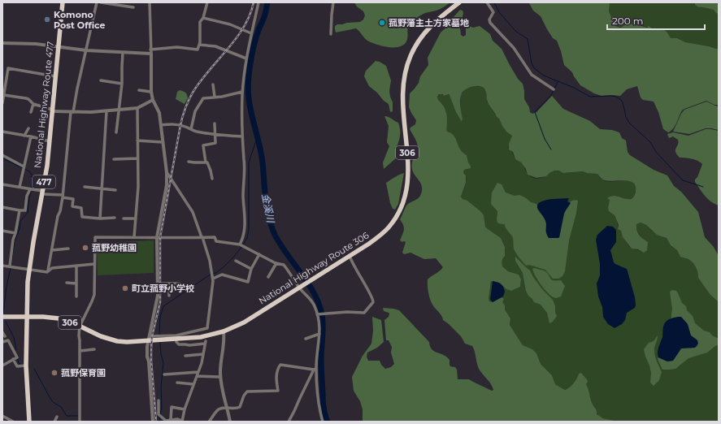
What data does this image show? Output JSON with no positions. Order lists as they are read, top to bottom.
{
  "streets": {
    "highway": [
      "National Highway Route 477",
      "306",
      "477",
      "National Highway Route 306"
    ]
  },
  "crossings": [
    ["National Highway Route 477", "National Highway Route 306"]
  ],
  "water": ["金溪川"],
  "places": [
    "Komono Post Office",
    "菰野藩主土方家墓地",
    "菰野幼稚園",
    "町立菰野小学校",
    "菰野保育園"
  ],
  "scale_bar": "200 m"
}
